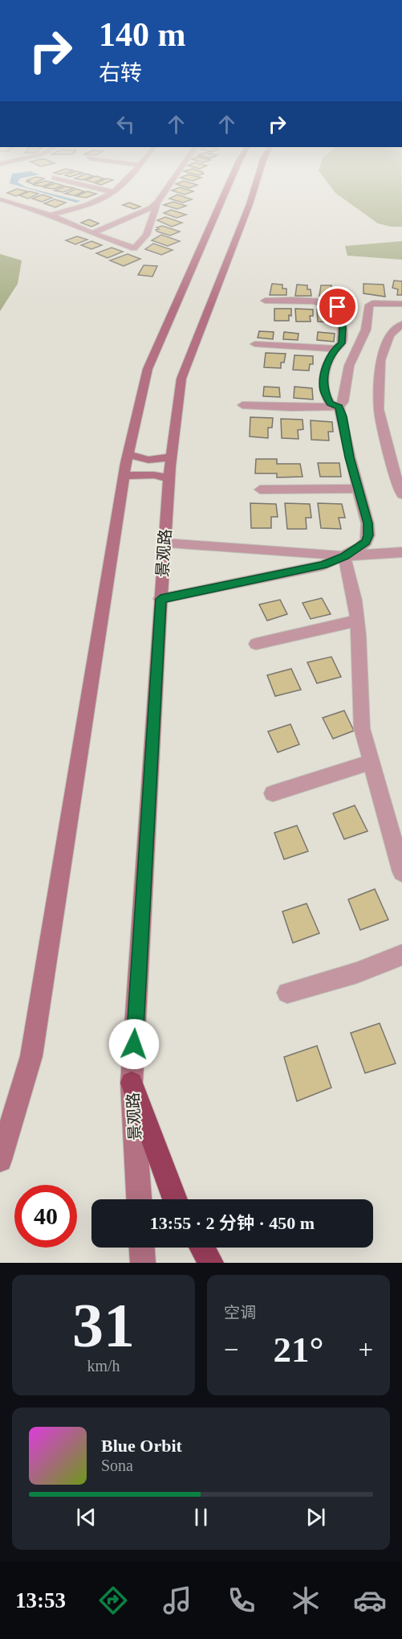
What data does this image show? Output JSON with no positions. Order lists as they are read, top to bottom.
{
  "streets": {
    "street": ["景观路"]
  },
  "page": {
    "turn": ["140 m", "右转"],
    "limit": "40",
    "trip": "13:55 · 2 分钟 · 450 m",
    "tile": [
      ["31", "km/h"],
      "空调"
    ],
    "heat": ["−", "21°", "+"],
    "song": ["Blue Orbit", "Sona"],
    "tabs": "13:53"
  }
}
